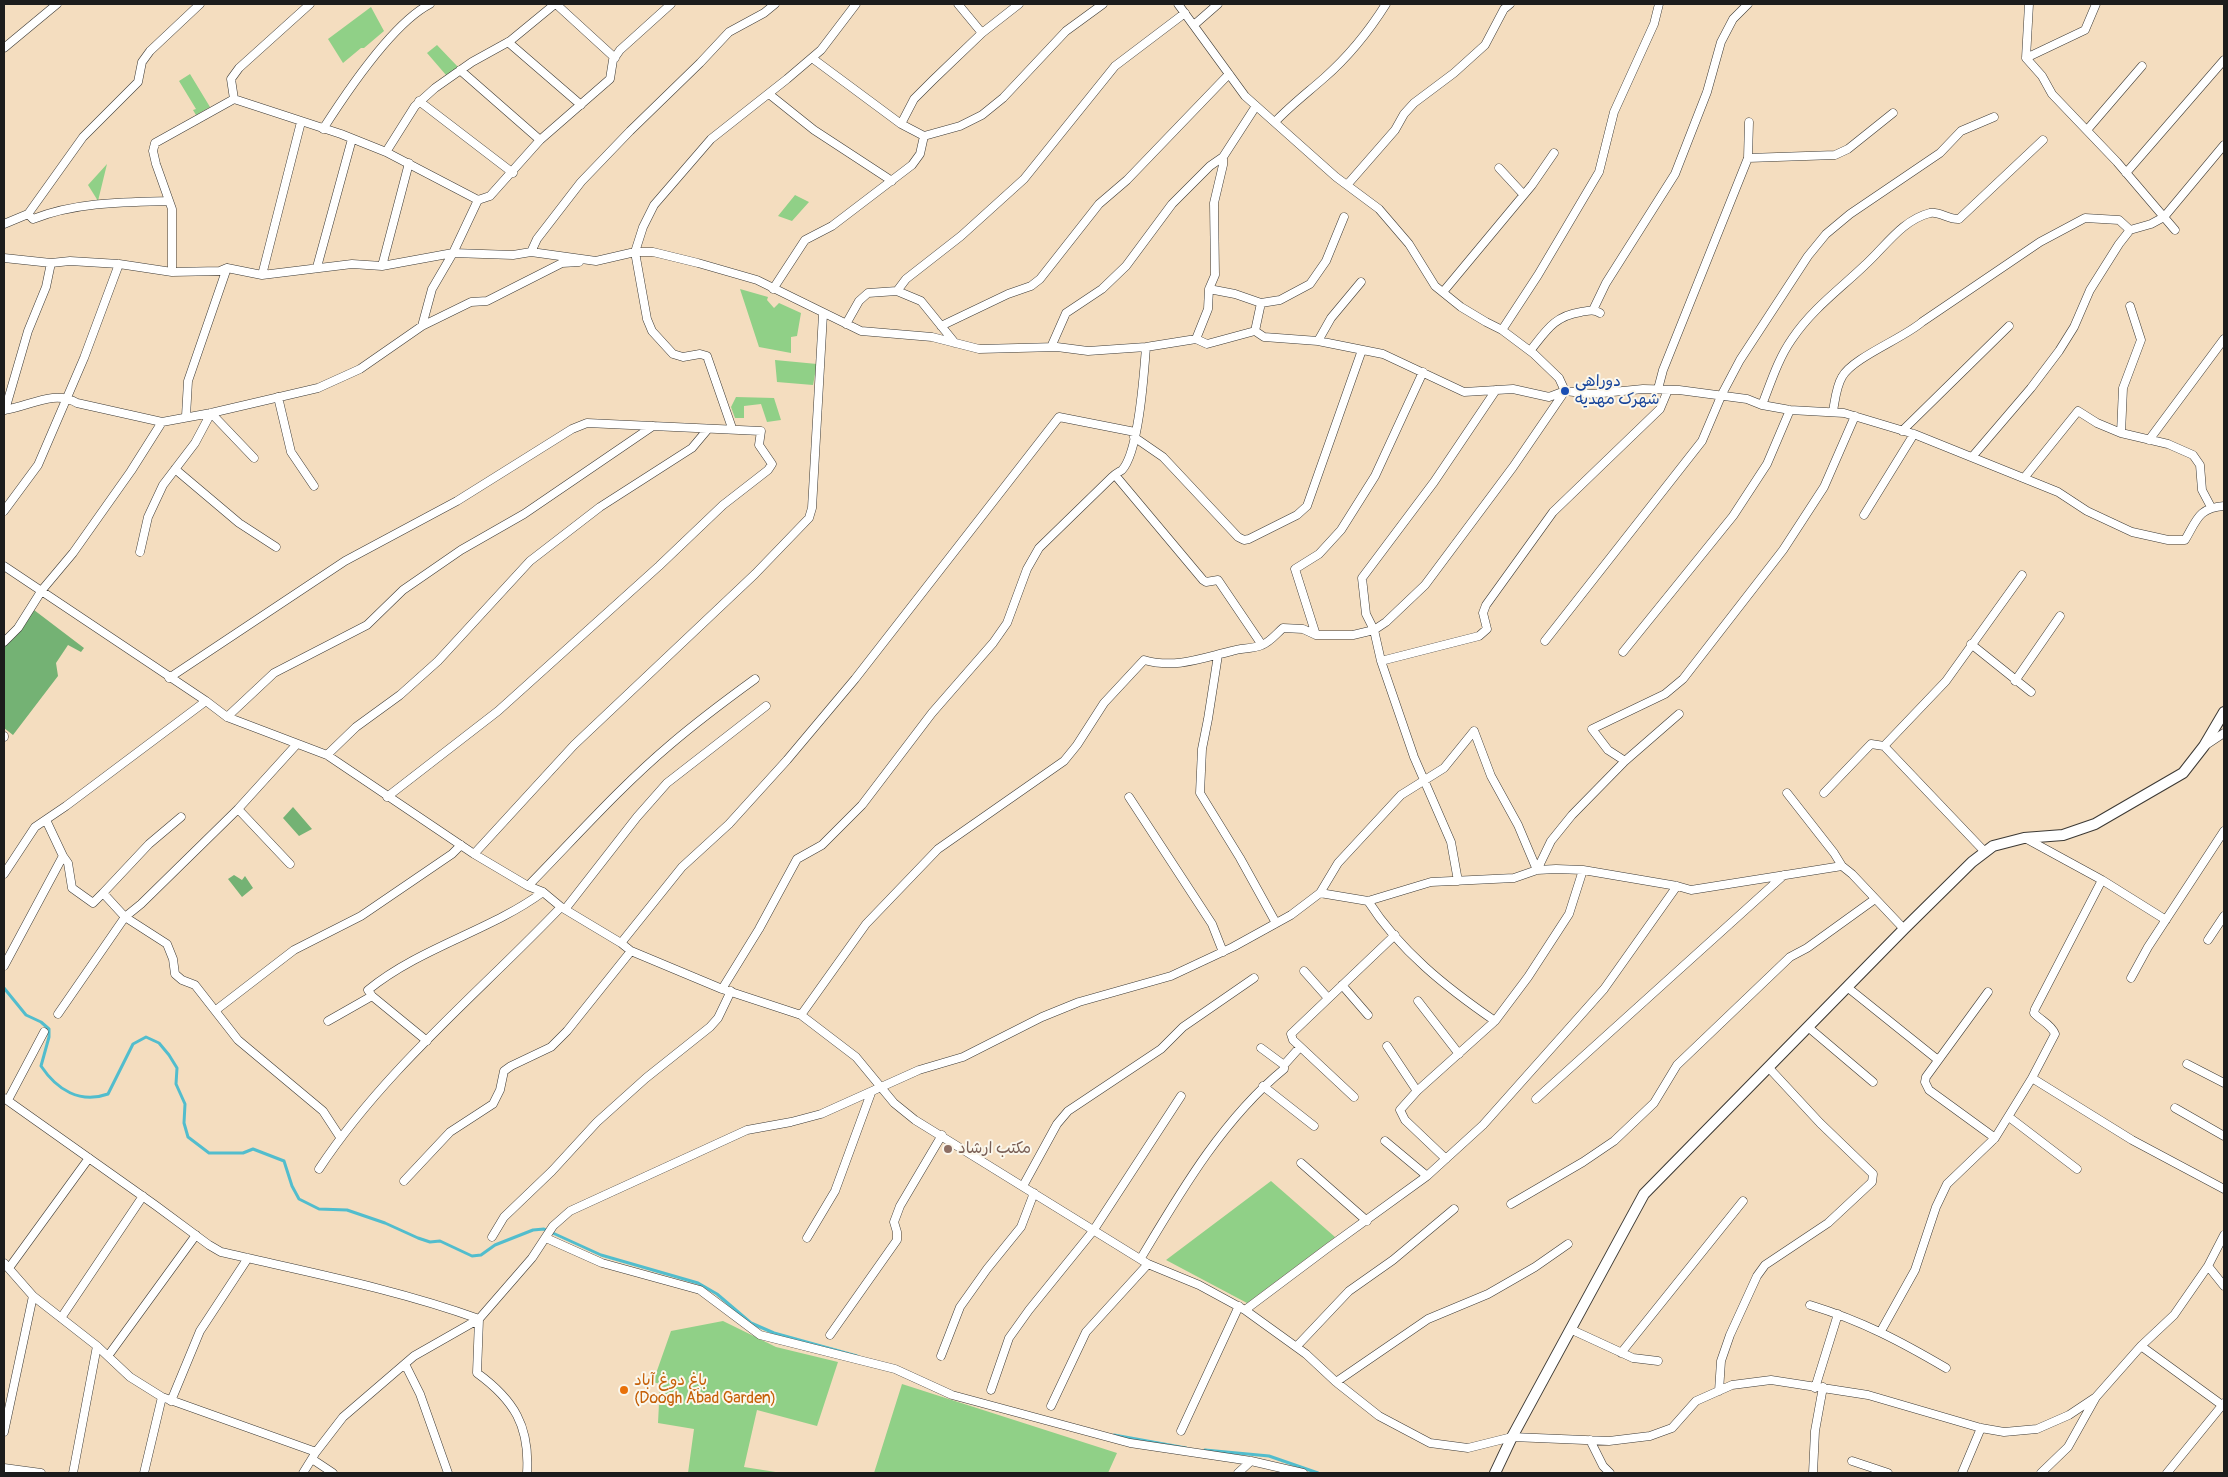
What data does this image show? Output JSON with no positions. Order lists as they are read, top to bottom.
{
  "places": ["دوراهی شهرک مهدیه", "مکتب ارشاد", "باغ دوغ آباد (Doogh Abad Garden)"]
}
